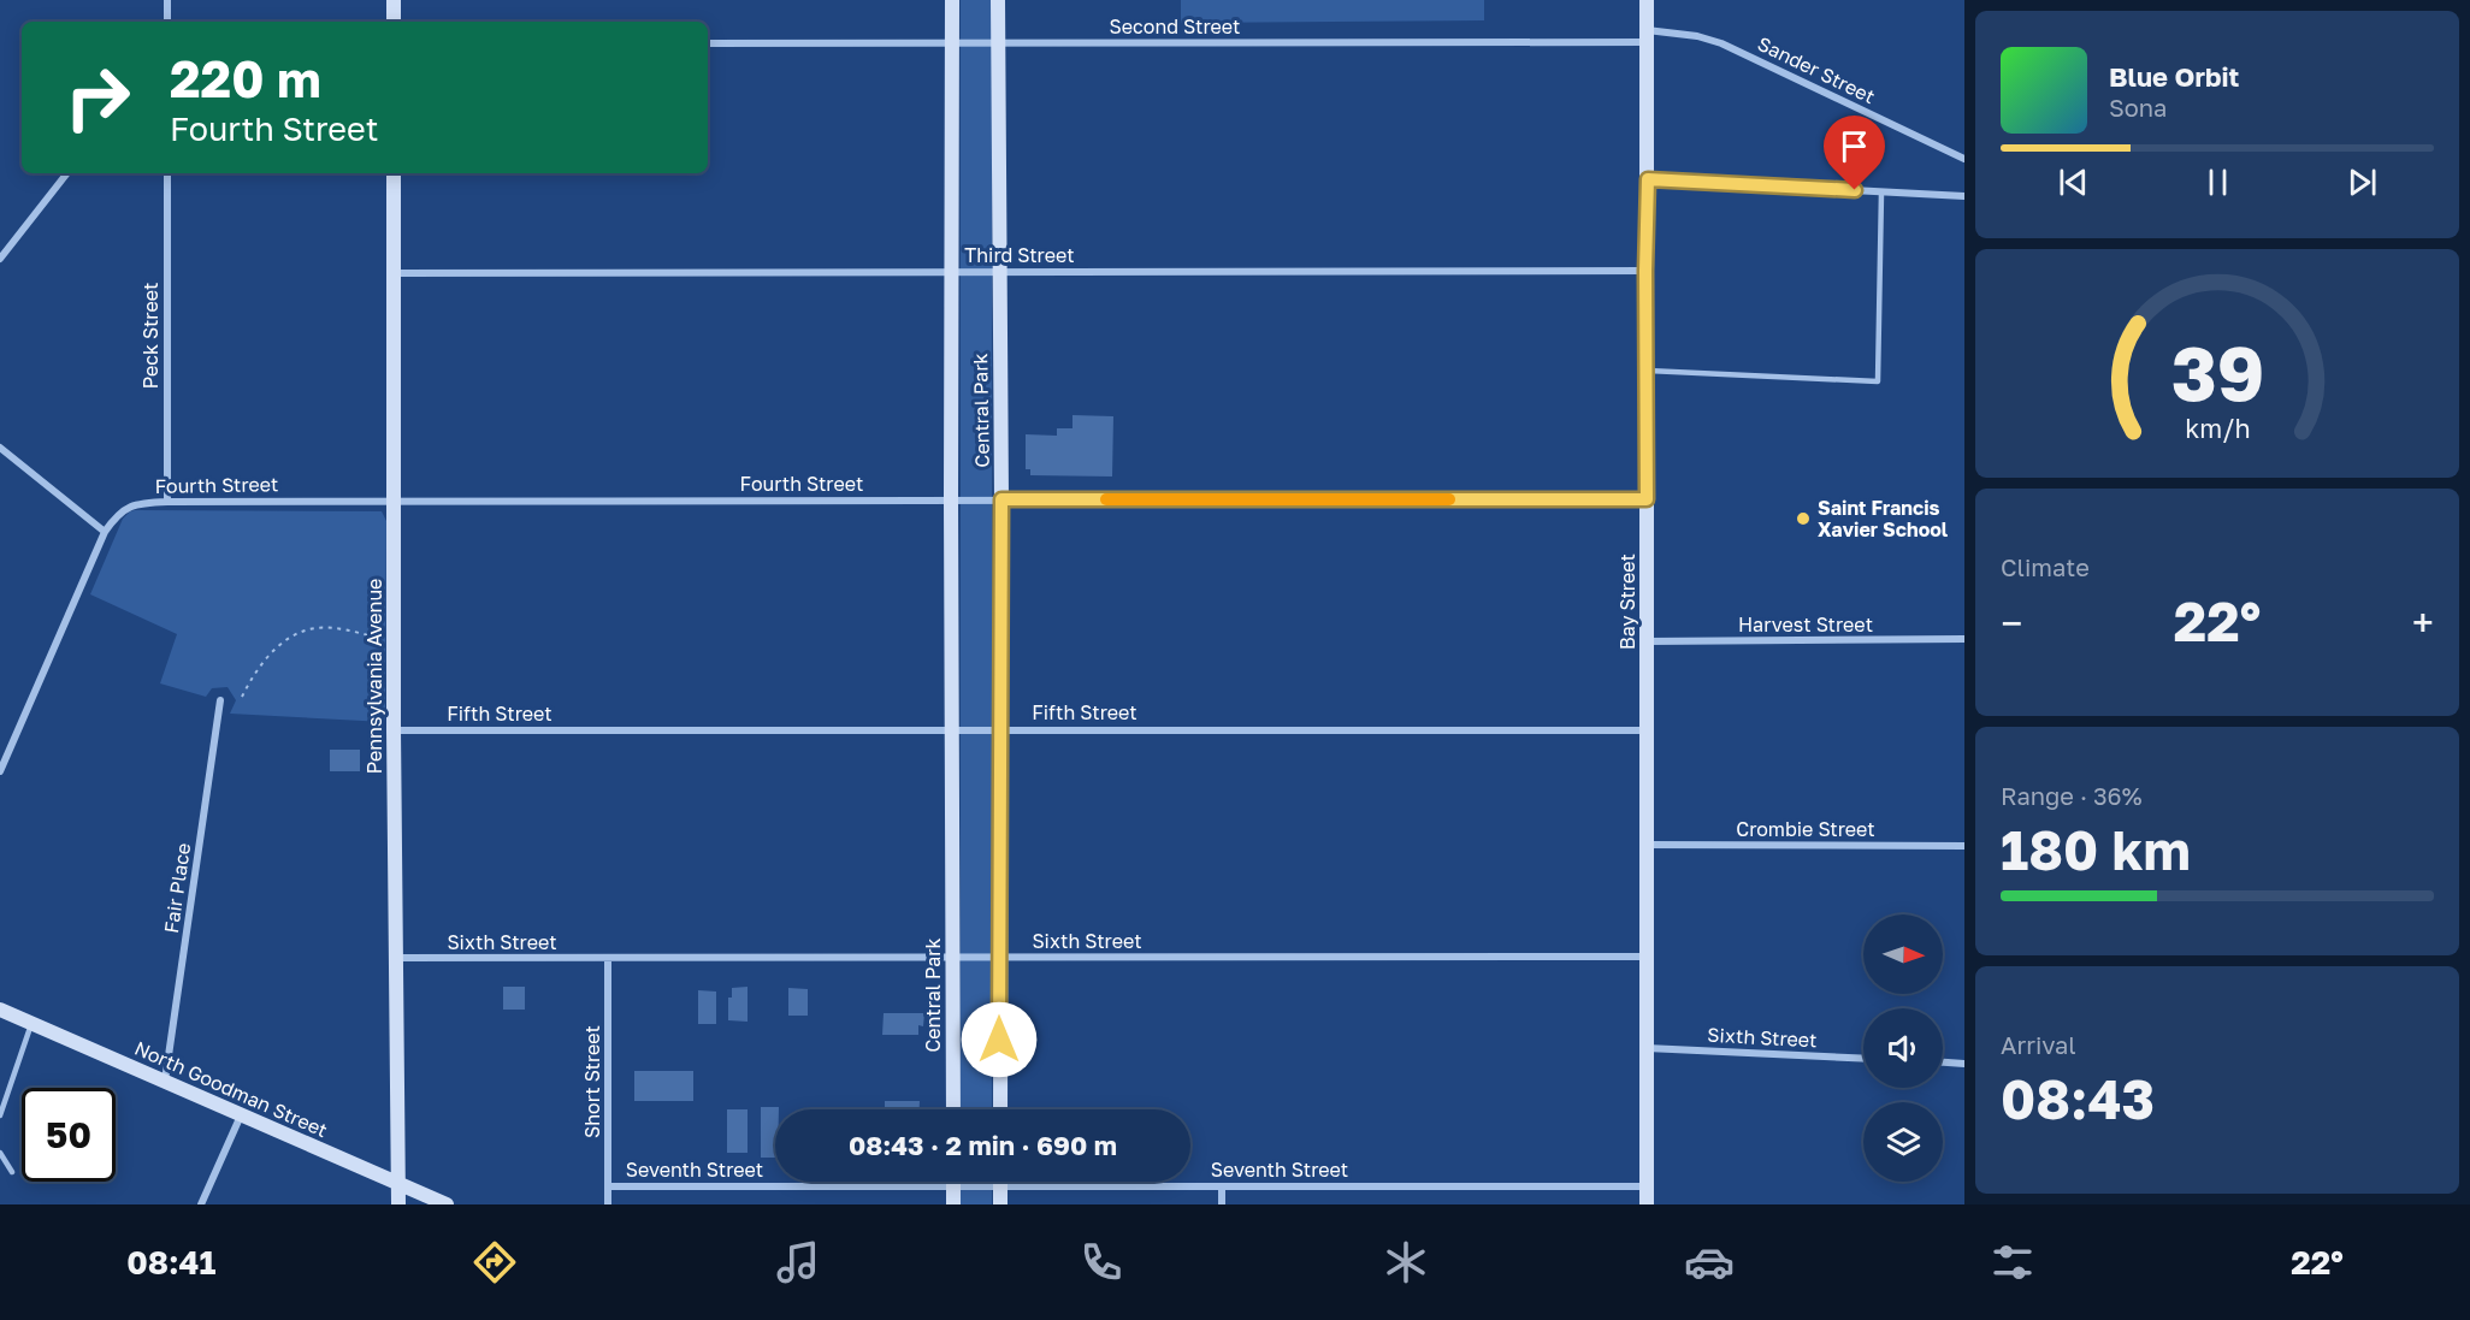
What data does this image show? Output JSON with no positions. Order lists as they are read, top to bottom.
{
  "streets": {
    "main road": [
      "Central Park",
      "Bay Street",
      "Pennsylvania Avenue",
      "North Goodman Street"
    ],
    "street": [
      "Second Street",
      "Sander Street",
      "Third Street",
      "Peck Street",
      "Fourth Street",
      "Harvest Street",
      "Fifth Street",
      "Crombie Street",
      "Fair Place",
      "Sixth Street",
      "Short Street",
      "Seventh Street"
    ]
  },
  "crossings": [
    ["Second Street", "Sander Street"],
    ["Second Street", "Central Park"],
    ["Second Street", "Bay Street"],
    ["Sander Street", "Bay Street"],
    ["Third Street", "Central Park"],
    ["Third Street", "Bay Street"],
    ["Third Street", "Pennsylvania Avenue"],
    ["Peck Street", "Fourth Street"],
    ["Central Park", "Fourth Street"],
    ["Central Park", "Fifth Street"],
    ["Central Park", "Sixth Street"],
    ["Fourth Street", "Bay Street"],
    ["Fourth Street", "Pennsylvania Avenue"],
    ["Bay Street", "Harvest Street"],
    ["Bay Street", "Fifth Street"],
    ["Bay Street", "Crombie Street"],
    ["Bay Street", "Sixth Street"],
    ["Bay Street", "Seventh Street"],
    ["Pennsylvania Avenue", "Fifth Street"],
    ["Pennsylvania Avenue", "Sixth Street"],
    ["Pennsylvania Avenue", "North Goodman Street"],
    ["Fair Place", "North Goodman Street"],
    ["Sixth Street", "Short Street"],
    ["Short Street", "Seventh Street"]
  ],
  "places": ["Saint Francis Xavier School"],
  "north": "right",
  "page": {
    "turn": ["220 m", "Fourth Street"],
    "song": ["Blue Orbit", "Sona"],
    "tile": [
      "Climate",
      ["Range · 36%", "180 km"],
      ["Arrival", "08:43"]
    ],
    "heat": ["−", "22°", "+"],
    "limit": "50",
    "trip": "08:43 · 2 min · 690 m",
    "tabs": ["08:41", "22°"],
    "gauge": ["39", "km/h"]
  }
}
